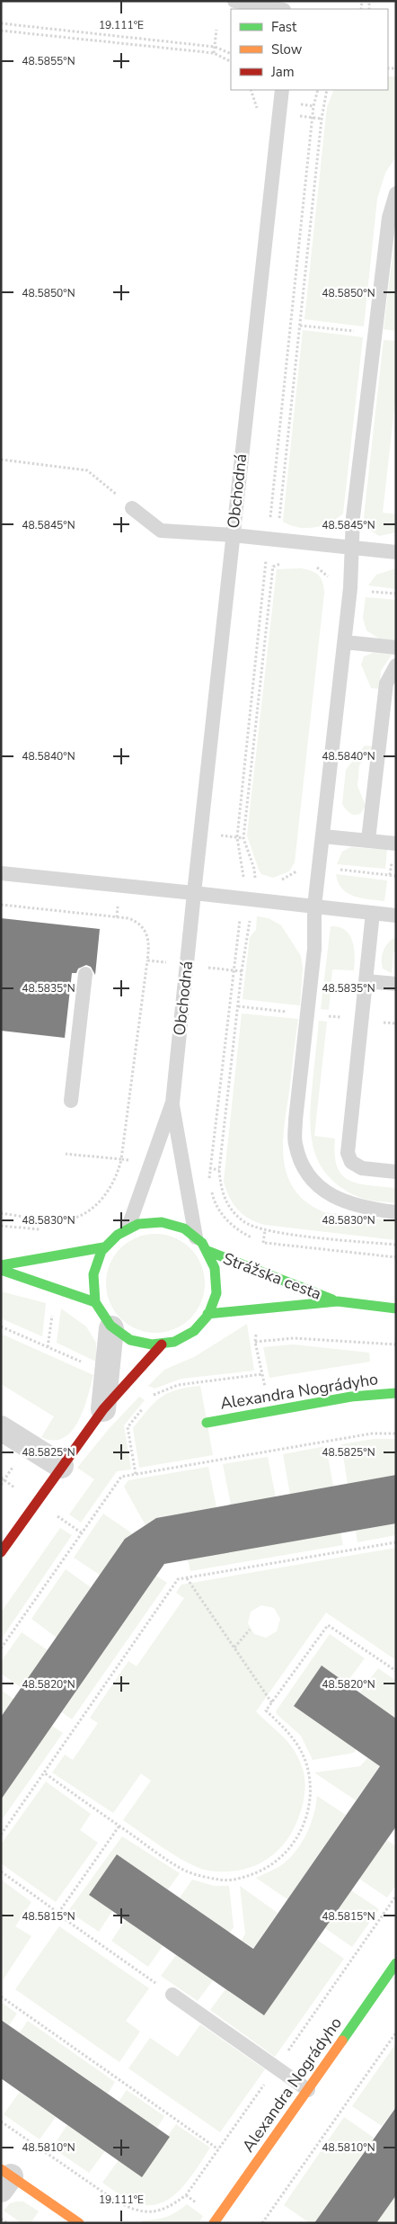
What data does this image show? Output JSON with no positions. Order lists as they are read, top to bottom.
{
  "streets": {
    "street": ["Strážska cesta", "Alexandra Nográdyho"],
    "lane": ["Obchodná"]
  },
  "crossings": [
    ["Obchodná", "Strážska cesta"]
  ],
  "legend": ["Fast", "Slow", "Jam"],
  "coordinates": [
    "19.111°E",
    "48.5855°N",
    "48.5850°N",
    "48.5845°N",
    "48.5840°N",
    "48.5835°N",
    "48.5830°N",
    "48.5825°N",
    "48.5820°N",
    "48.5815°N",
    "48.5810°N"
  ]
}
